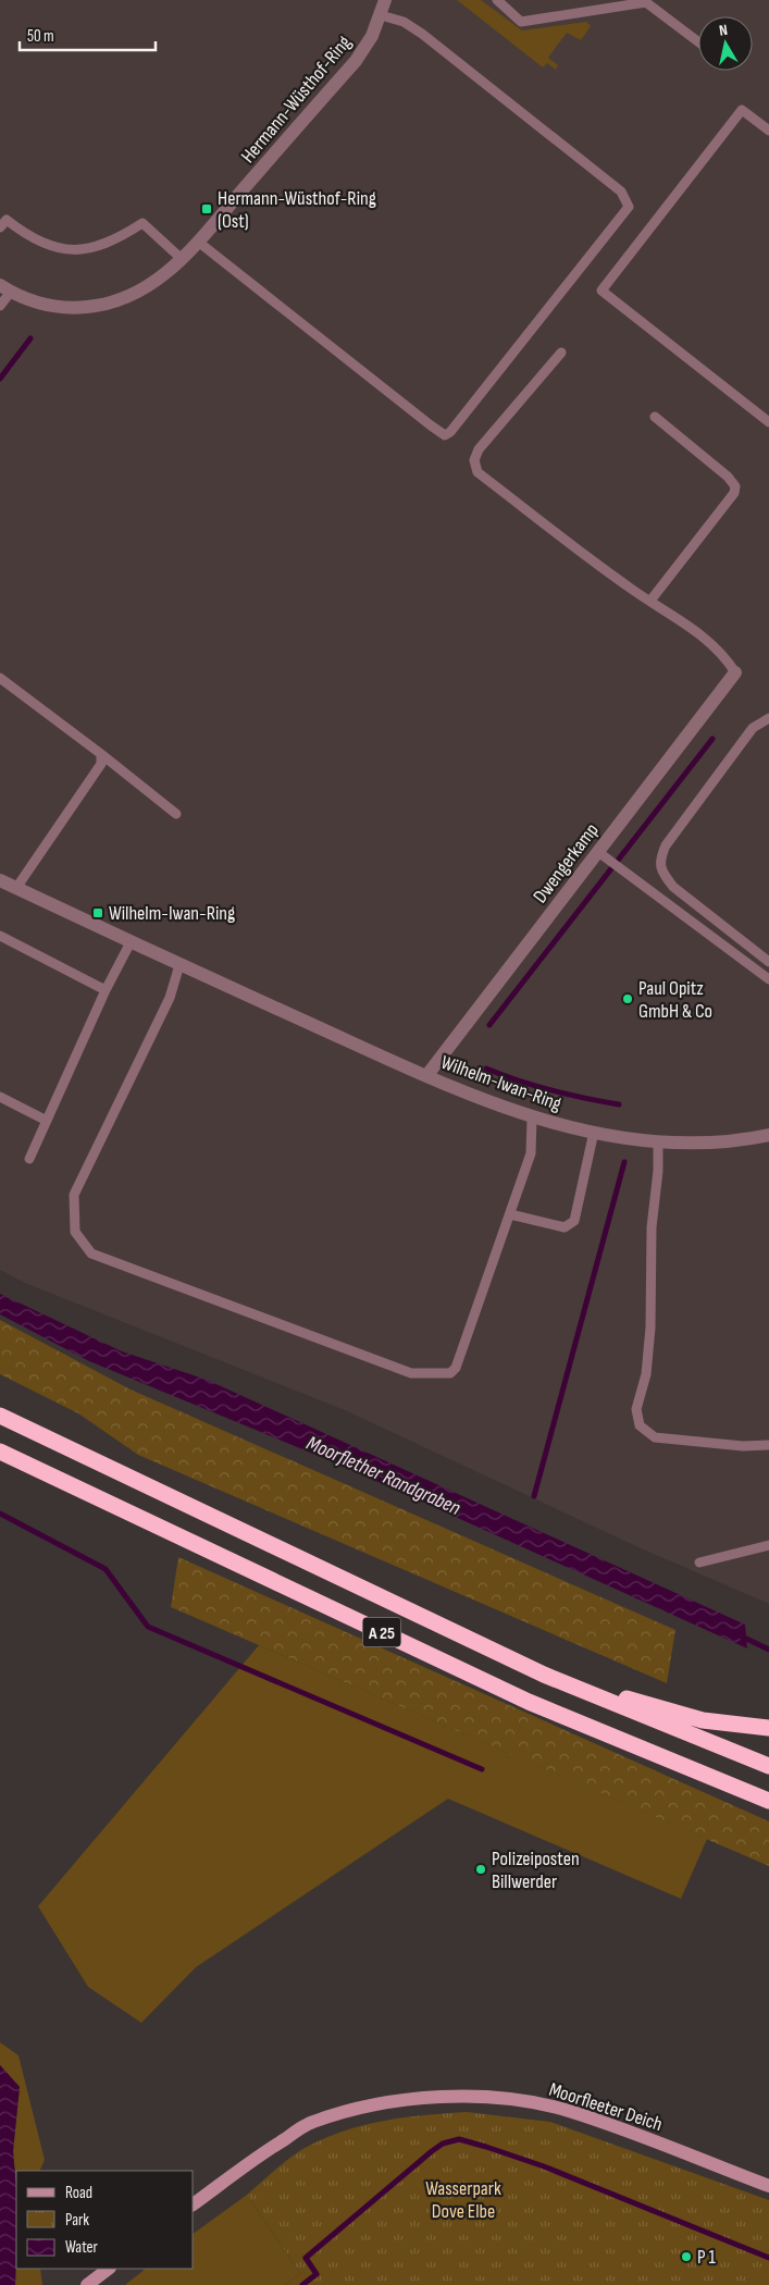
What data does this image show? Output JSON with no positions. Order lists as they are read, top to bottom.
{
  "streets": {
    "highway": ["A 25"],
    "street": [
      "Hermann-Wüsthof-Ring",
      "Dwengerkamp",
      "Wilhelm-Iwan-Ring",
      "Moorfleeter Deich"
    ]
  },
  "crossings": [
    ["Dwengerkamp", "Wilhelm-Iwan-Ring"]
  ],
  "water": ["Moorflether Randgraben"],
  "parks": ["Wasserpark Dove Elbe"],
  "places": {
    "transit": ["Hermann-Wüsthof-Ring (Ost)", "Wilhelm-Iwan-Ring"],
    "other": ["Paul Opitz GmbH & Co", "Polizeiposten Billwerder", "P 1"]
  },
  "legend": ["Road", "Park", "Water"],
  "scale_bar": "50 m",
  "north": "top"
}
